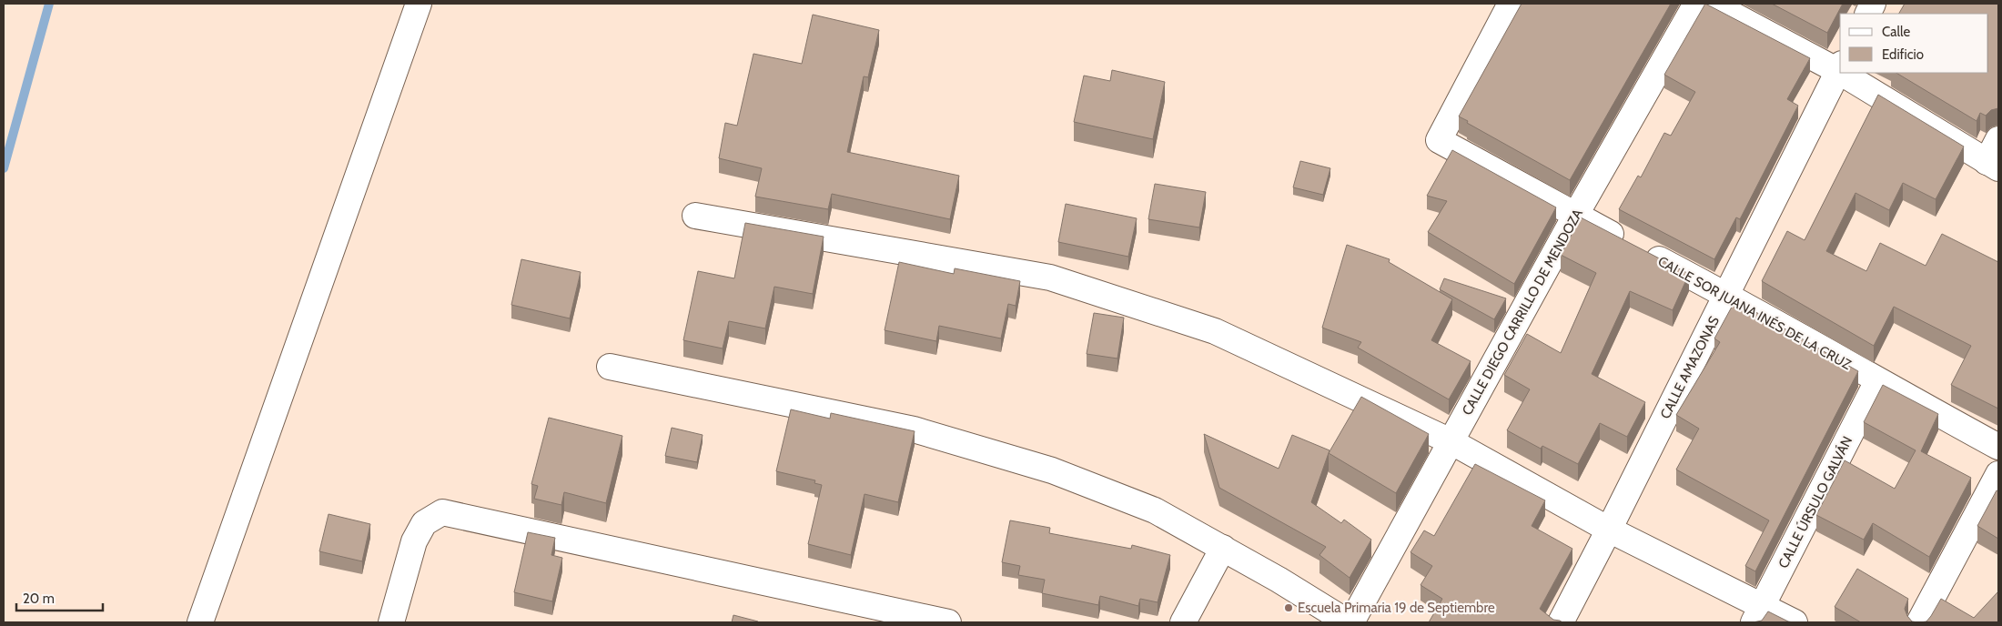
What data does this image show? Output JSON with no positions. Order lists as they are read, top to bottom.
{
  "streets": {
    "street": [
      "CALLE DIEGO CARRILLO DE MENDOZA",
      "CALLE SOR JUANA INÉS DE LA CRUZ",
      "CALLE AMAZONAS",
      "CALLE ÚRSULO GALVÁN"
    ]
  },
  "crossings": [
    ["CALLE DIEGO CARRILLO DE MENDOZA", "CALLE SOR JUANA INÉS DE LA CRUZ"],
    ["CALLE SOR JUANA INÉS DE LA CRUZ", "CALLE AMAZONAS"],
    ["CALLE SOR JUANA INÉS DE LA CRUZ", "CALLE ÚRSULO GALVÁN"]
  ],
  "places": ["Escuela Primaria 19 de Septiembre"],
  "legend": ["Calle", "Edificio"],
  "scale_bar": "20 m"
}
